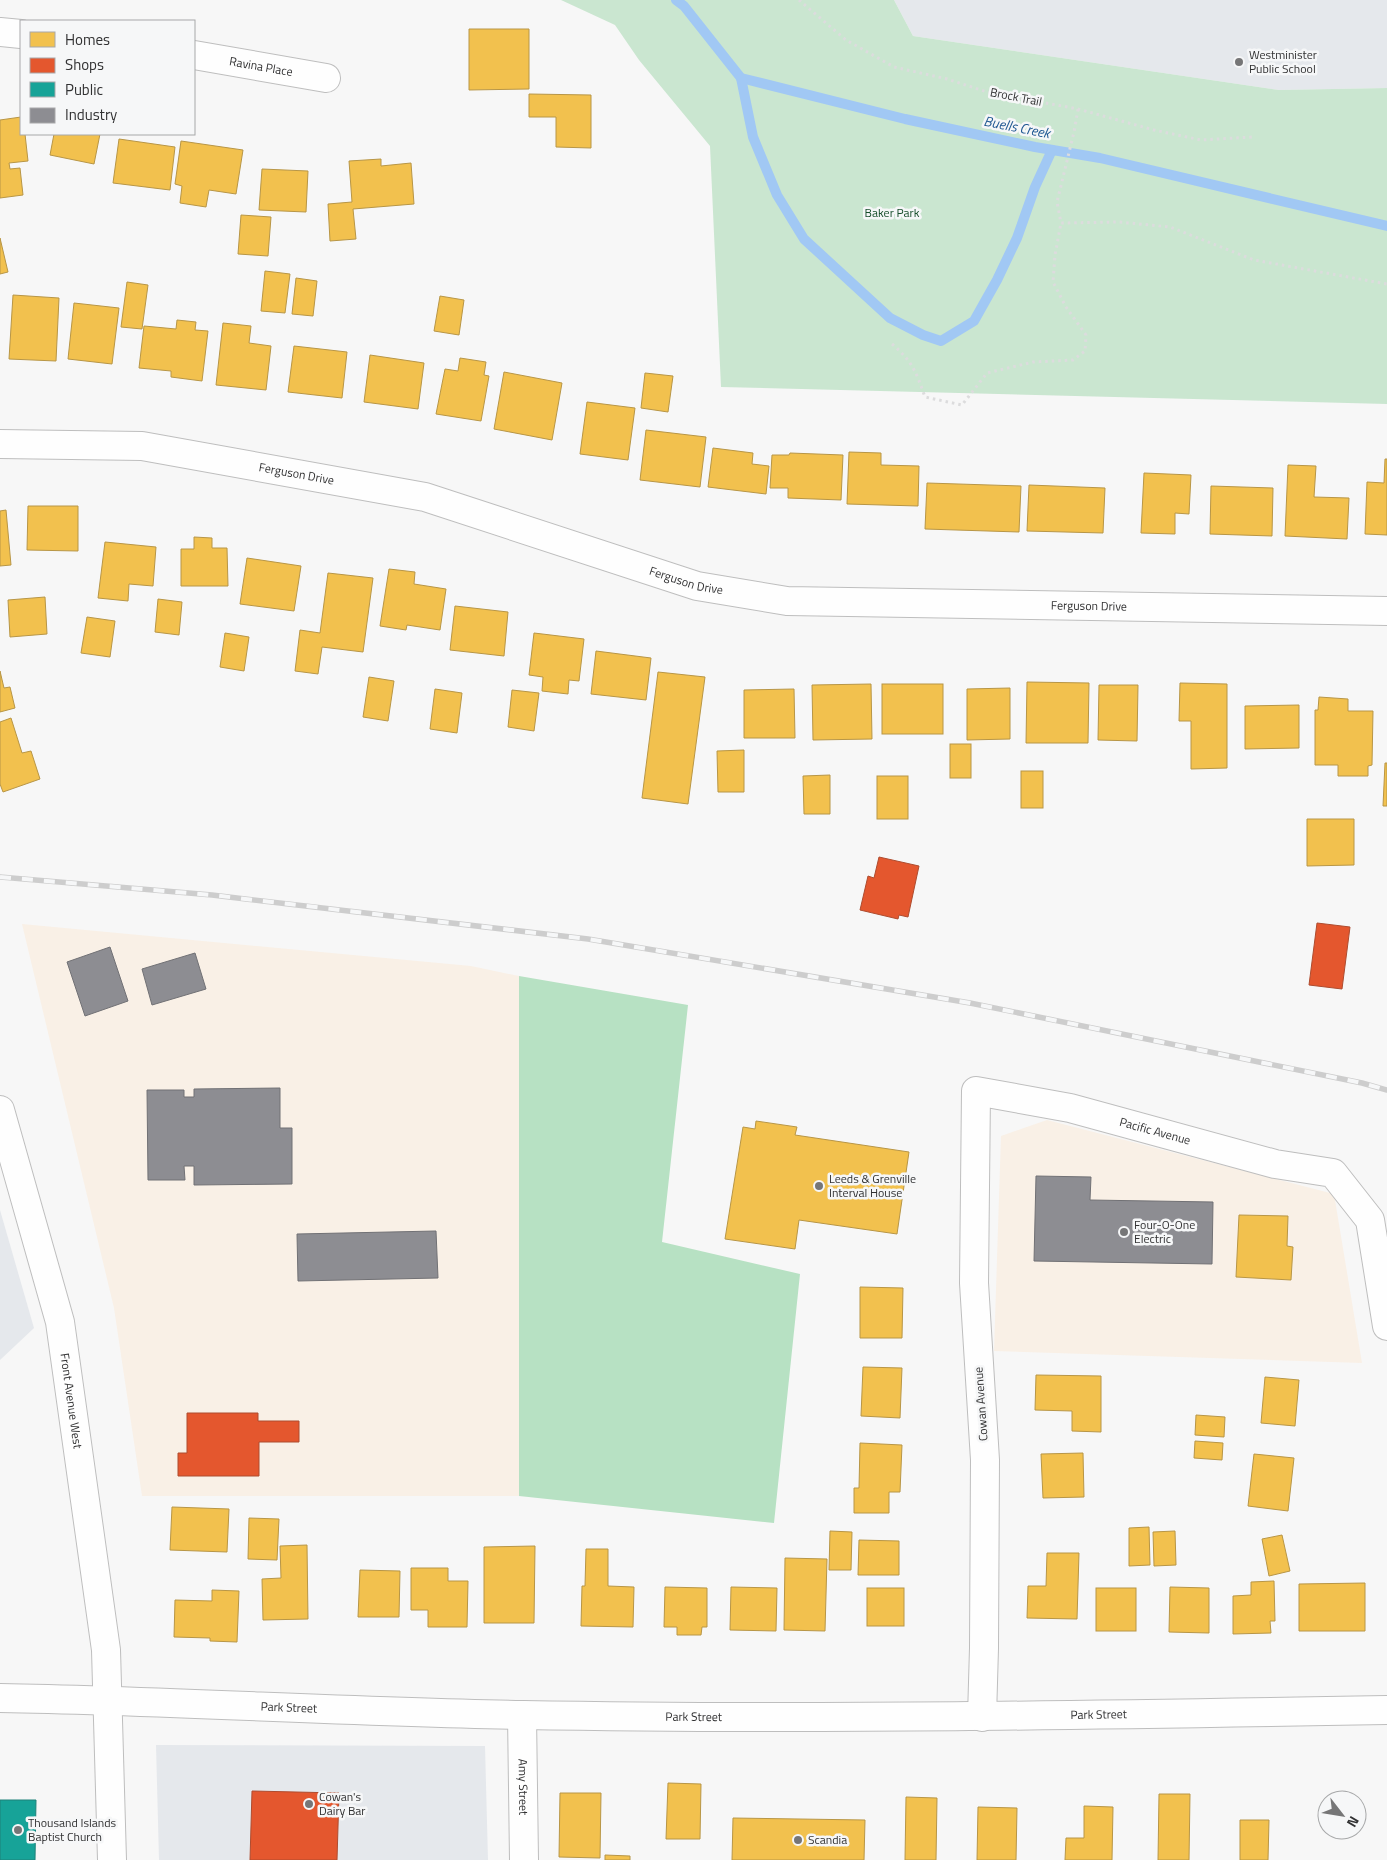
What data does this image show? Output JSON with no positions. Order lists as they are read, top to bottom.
{
  "streets": {
    "street": [
      "Ravina Place",
      "Ferguson Drive",
      "Pacific Avenue",
      "Front Avenue West",
      "Cowan Avenue",
      "Park Street",
      "Amy Street"
    ],
    "path": ["Brock Trail"]
  },
  "crossings": [
    ["Pacific Avenue", "Cowan Avenue"],
    ["Front Avenue West", "Park Street"],
    ["Cowan Avenue", "Park Street"],
    ["Park Street", "Amy Street"]
  ],
  "water": ["Buells Creek"],
  "parks": ["Baker Park"],
  "places": [
    "Westminister Public School",
    "Leeds & Grenville Interval House",
    "Four-O-One Electric",
    "Cowan's Dairy Bar",
    "Thousand Islands Baptist Church",
    "Scandia"
  ],
  "legend": [
    "Homes",
    "Shops",
    "Public",
    "Industry"
  ],
  "north": "bottom right"
}
